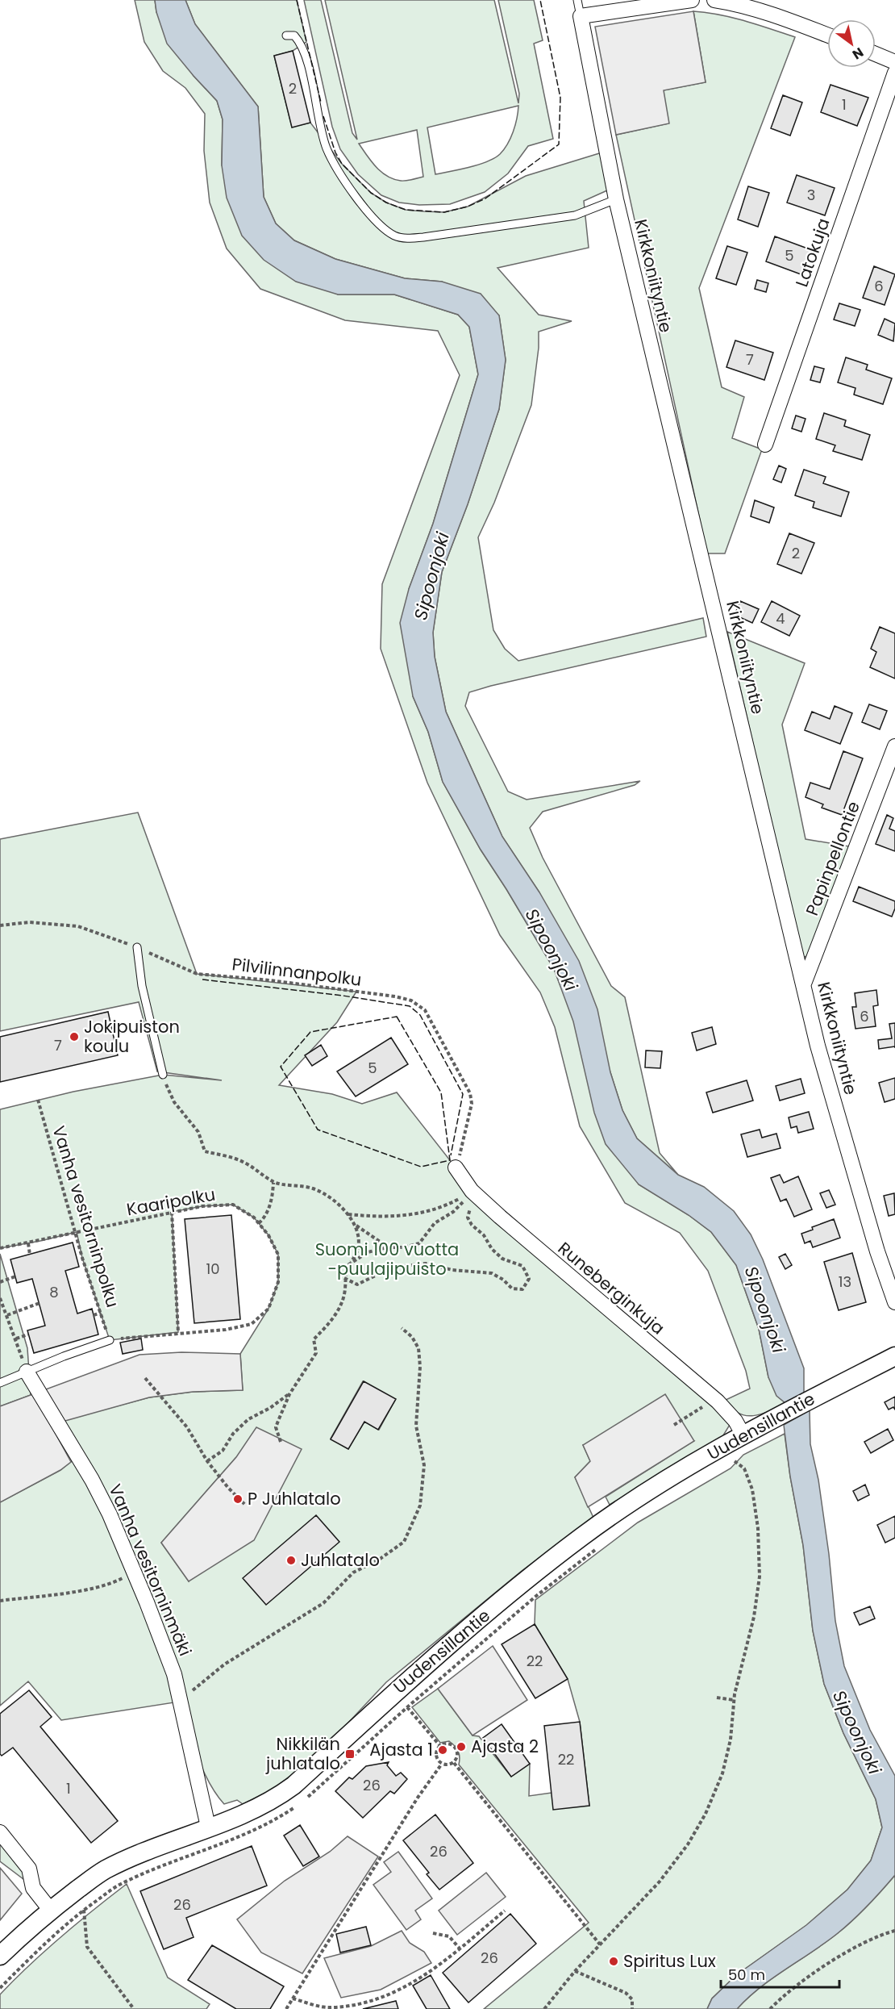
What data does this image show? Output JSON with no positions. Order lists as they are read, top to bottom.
{
  "streets": {
    "street": [
      "Latokuja",
      "Kirkkoniityntie",
      "Papinpellontie",
      "Runeberginkuja",
      "Uudensillantie",
      "Vanha vesitorninmäki"
    ],
    "path": ["Pilvilinnanpolku", "Kaaripolku", "Vanha vesitorninpolku"]
  },
  "crossings": [
    ["Kirkkoniityntie", "Papinpellontie"],
    ["Pilvilinnanpolku", "Runeberginkuja"],
    ["Kaaripolku", "Vanha vesitorninpolku"],
    ["Runeberginkuja", "Uudensillantie"],
    ["Uudensillantie", "Vanha vesitorninmäki"]
  ],
  "water": ["Sipoonjoki"],
  "parks": ["Suomi 100 vuotta -puulajipuisto"],
  "places": {
    "other": [
      "Jokipuiston koulu",
      "P Juhlatalo",
      "Juhlatalo",
      "Ajasta 2",
      "Ajasta 1",
      "Spiritus Lux"
    ],
    "transit": ["Nikkilän juhlatalo"]
  },
  "house_numbers": [
    "2",
    "1",
    "3",
    "5",
    "6",
    "7",
    "2",
    "4",
    "6",
    "7",
    "5",
    "10",
    "13",
    "8",
    "22",
    "22",
    "26",
    "1",
    "26",
    "26",
    "26"
  ],
  "scale_bar": "50 m",
  "north": "bottom right"
}
